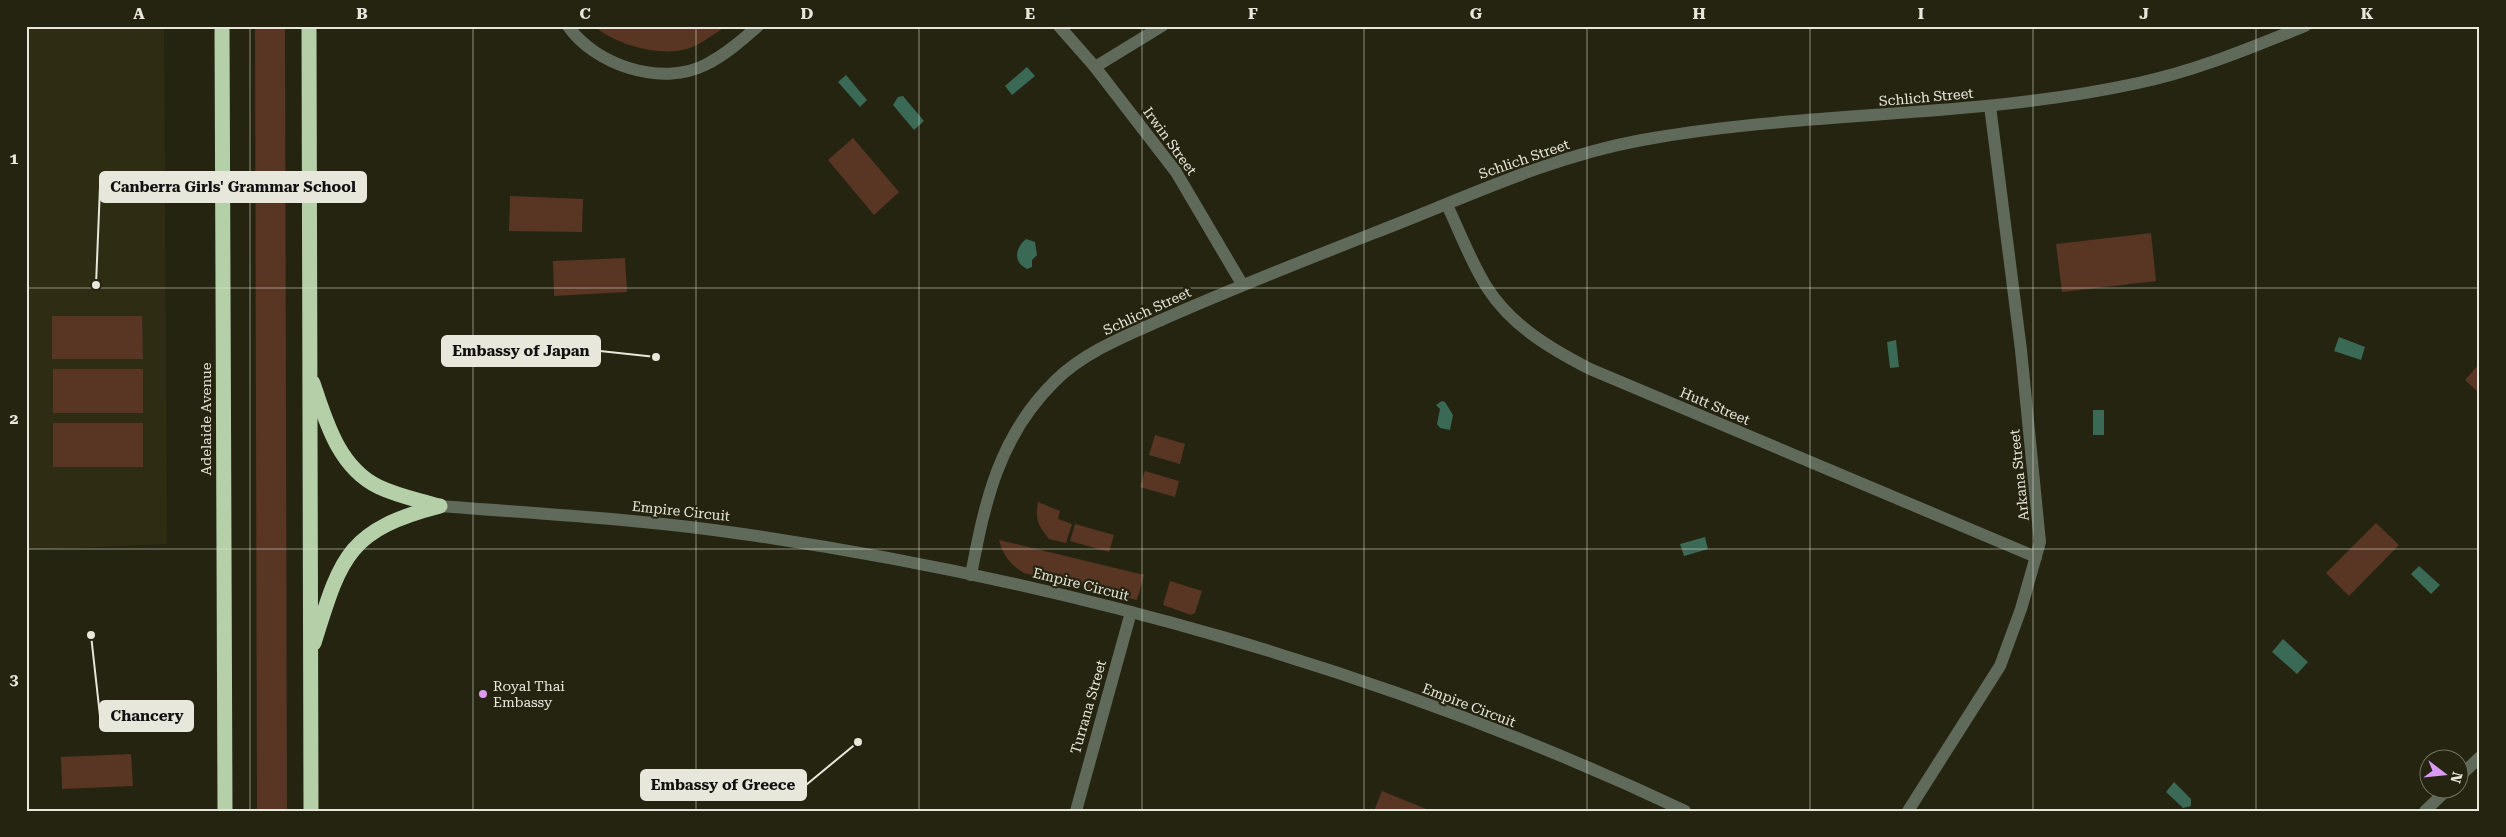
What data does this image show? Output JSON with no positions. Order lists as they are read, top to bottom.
{
  "streets": {
    "highway": ["Adelaide Avenue"],
    "street": [
      "Schlich Street",
      "Irwin Street",
      "Hutt Street",
      "Arkana Street",
      "Empire Circuit",
      "Turrana Street"
    ]
  },
  "crossings": [
    ["Schlich Street", "Irwin Street"],
    ["Schlich Street", "Hutt Street"],
    ["Schlich Street", "Arkana Street"],
    ["Schlich Street", "Empire Circuit"],
    ["Hutt Street", "Arkana Street"],
    ["Empire Circuit", "Turrana Street"]
  ],
  "places": [
    "Canberra Girls' Grammar School",
    "Embassy of Japan",
    "Chancery",
    "Royal Thai Embassy",
    "Embassy of Greece"
  ],
  "north": "right",
  "grid": {
    "columns": [
      "A",
      "B",
      "C",
      "D",
      "E",
      "F",
      "G",
      "H",
      "I",
      "J",
      "K"
    ],
    "rows": ["1", "2", "3"]
  }
}
